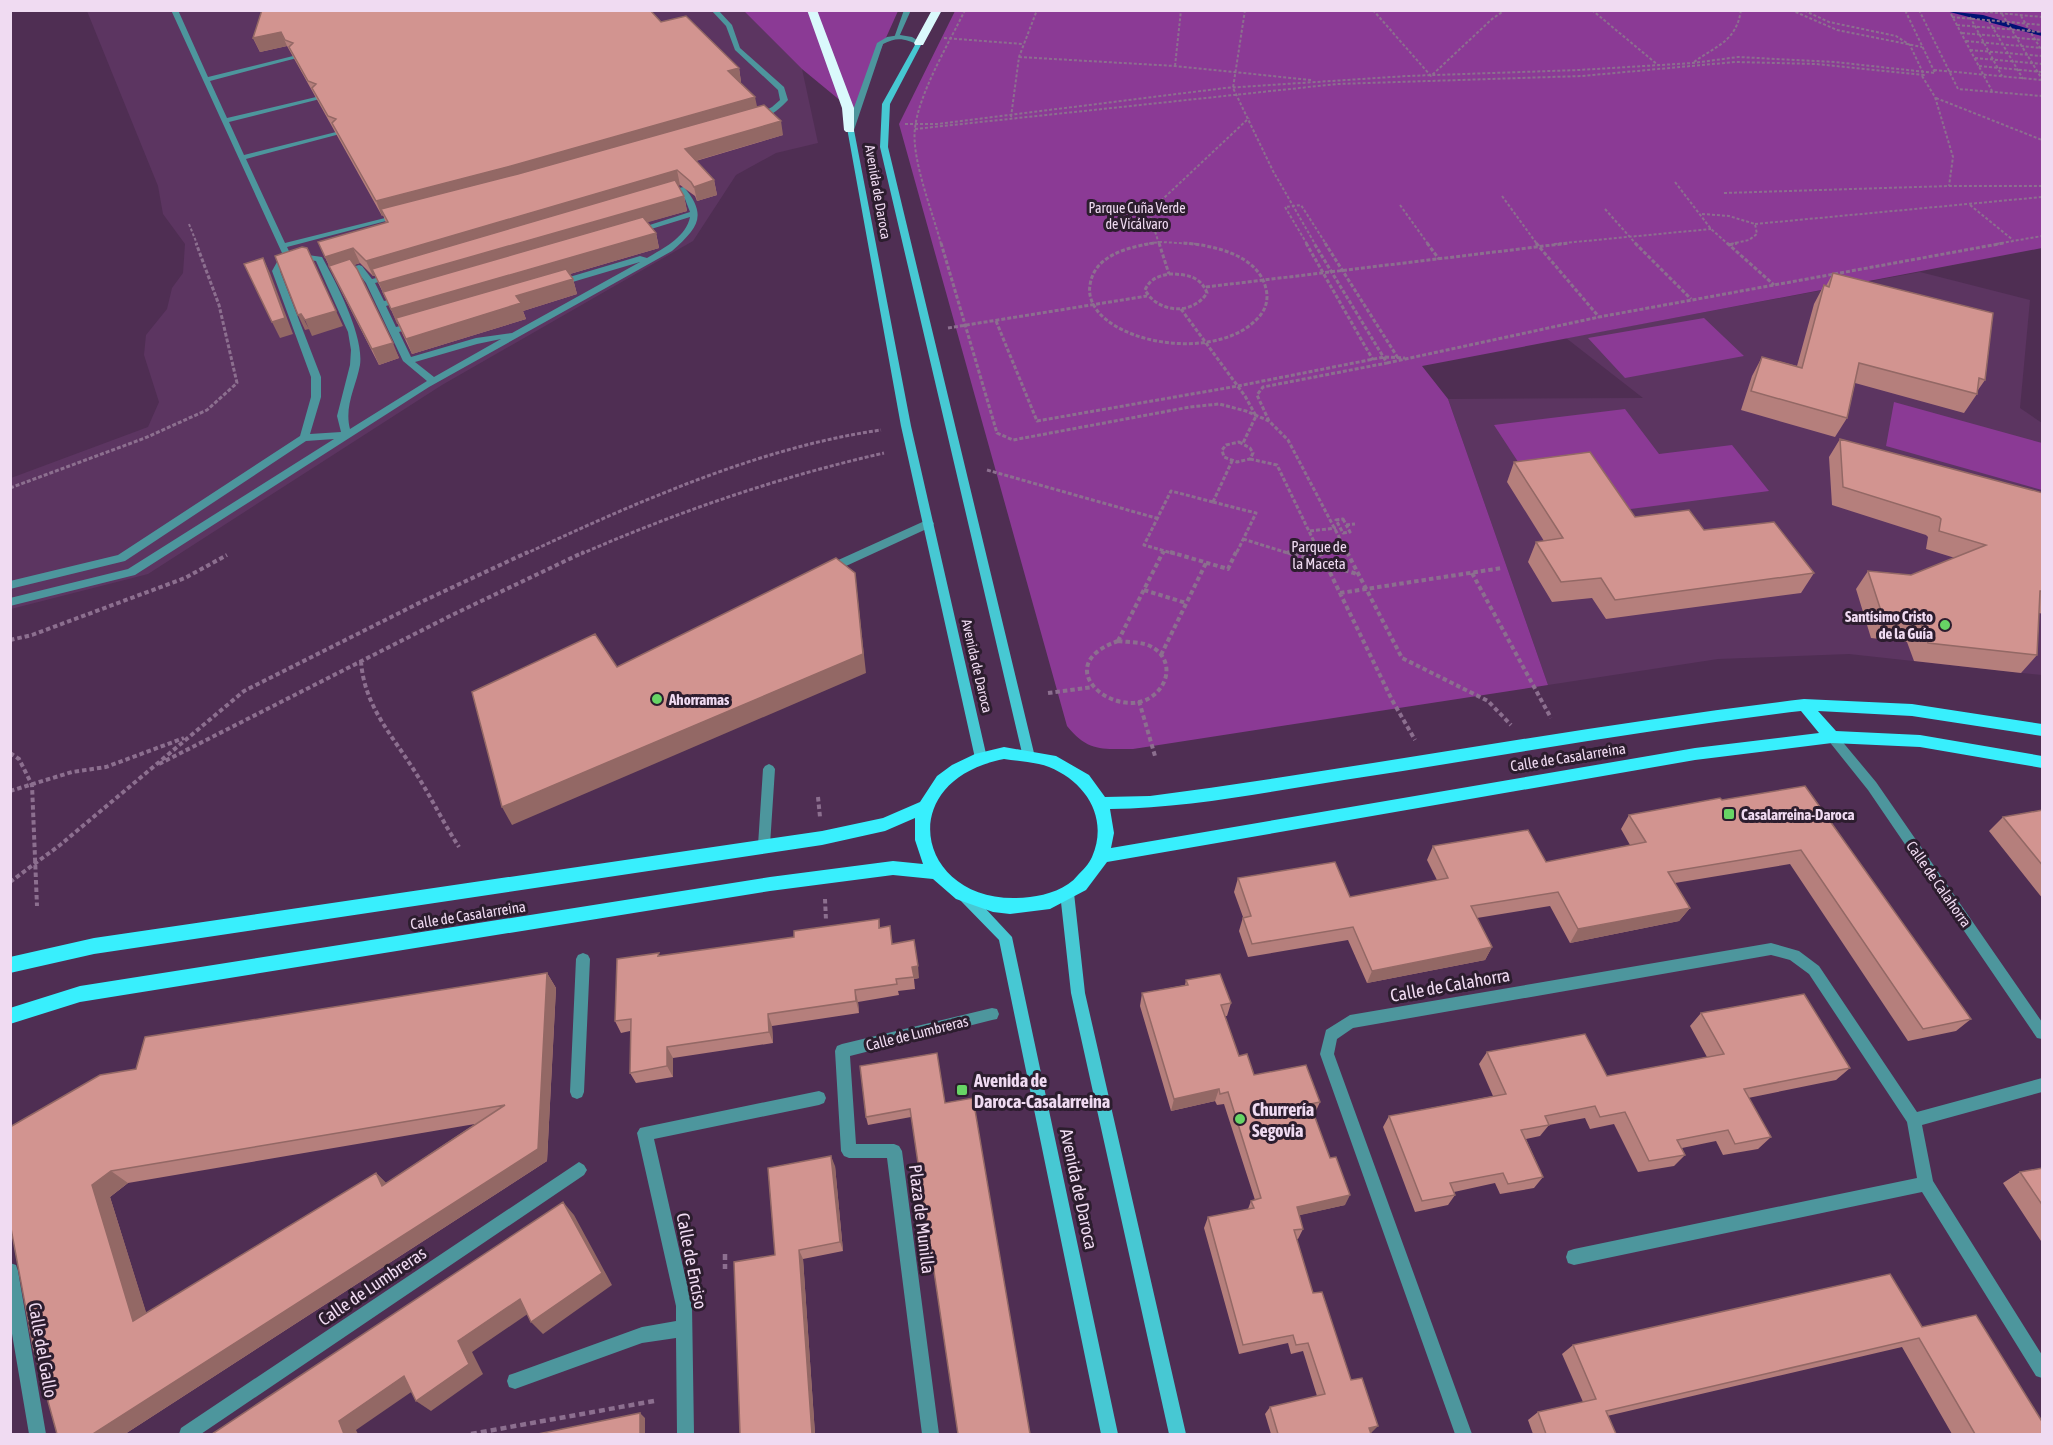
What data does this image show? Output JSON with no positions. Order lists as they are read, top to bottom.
{
  "streets": {
    "main road": ["Avenida de Daroca", "Calle de Casalarreina"],
    "street": [
      "Calle de Calahorra",
      "Calle de Lumbreras",
      "Plaza de Munilla",
      "Calle de Enciso",
      "Calle del Gallo"
    ]
  },
  "crossings": [
    ["Avenida de Daroca", "Calle de Casalarreina"],
    ["Calle de Casalarreina", "Calle de Calahorra"],
    ["Calle de Lumbreras", "Plaza de Munilla"]
  ],
  "parks": ["Parque Cuña Verde de Vicálvaro", "Parque de la Maceta"],
  "places": {
    "other": ["Santísimo Cristo de la Guía", "Ahorramas", "Churrería Segovia"],
    "transit": ["Casalarreina-Daroca", "Avenida de Daroca-Casalarreina"]
  }
}
